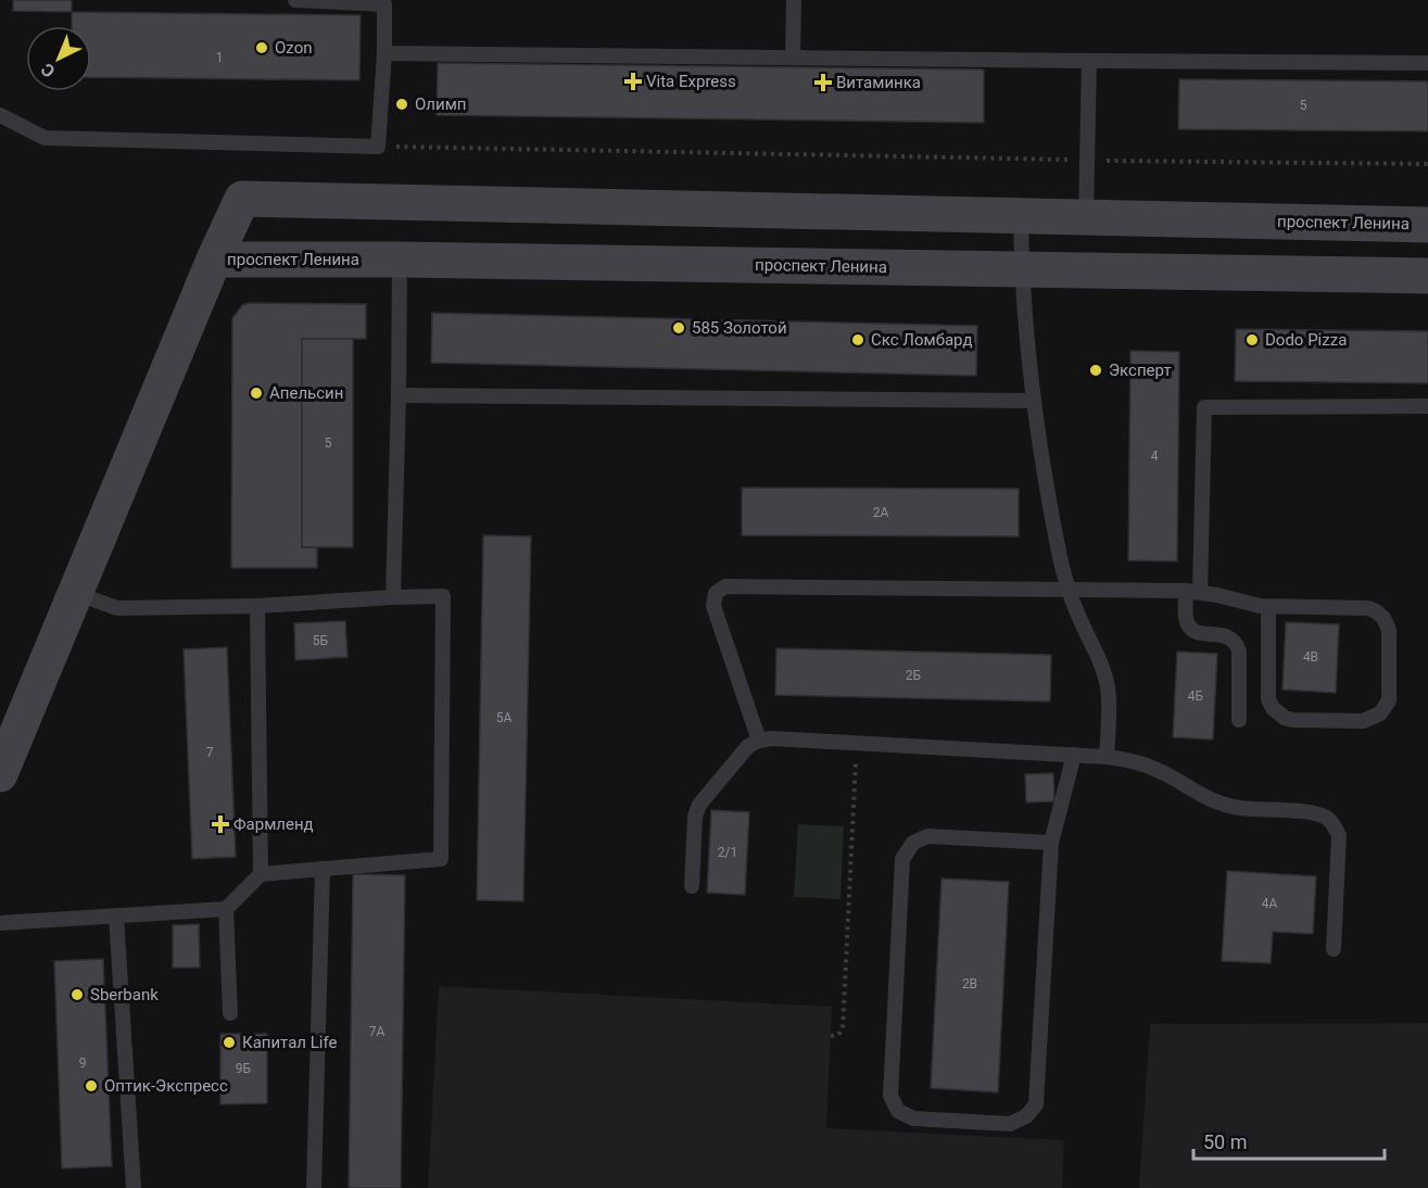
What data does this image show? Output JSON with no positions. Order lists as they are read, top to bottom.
{
  "streets": {
    "street": ["проспект Ленина"]
  },
  "places": {
    "other": [
      "Ozon",
      "Олимп",
      "585 Золотой",
      "Скс Ломбард",
      "Dodo Pizza",
      "Эксперт",
      "Апельсин",
      "Sberbank",
      "Капитал Life",
      "Оптик-Экспресс"
    ],
    "health": ["Vita Express", "Витаминка", "Фармленд"]
  },
  "house_numbers": [
    "1",
    "5",
    "5",
    "4",
    "2А",
    "5Б",
    "4В",
    "2Б",
    "4Б",
    "5А",
    "7",
    "2/1",
    "4А",
    "2В",
    "7А",
    "9",
    "9Б"
  ],
  "scale_bar": "50 m",
  "north": "bottom left"
}
